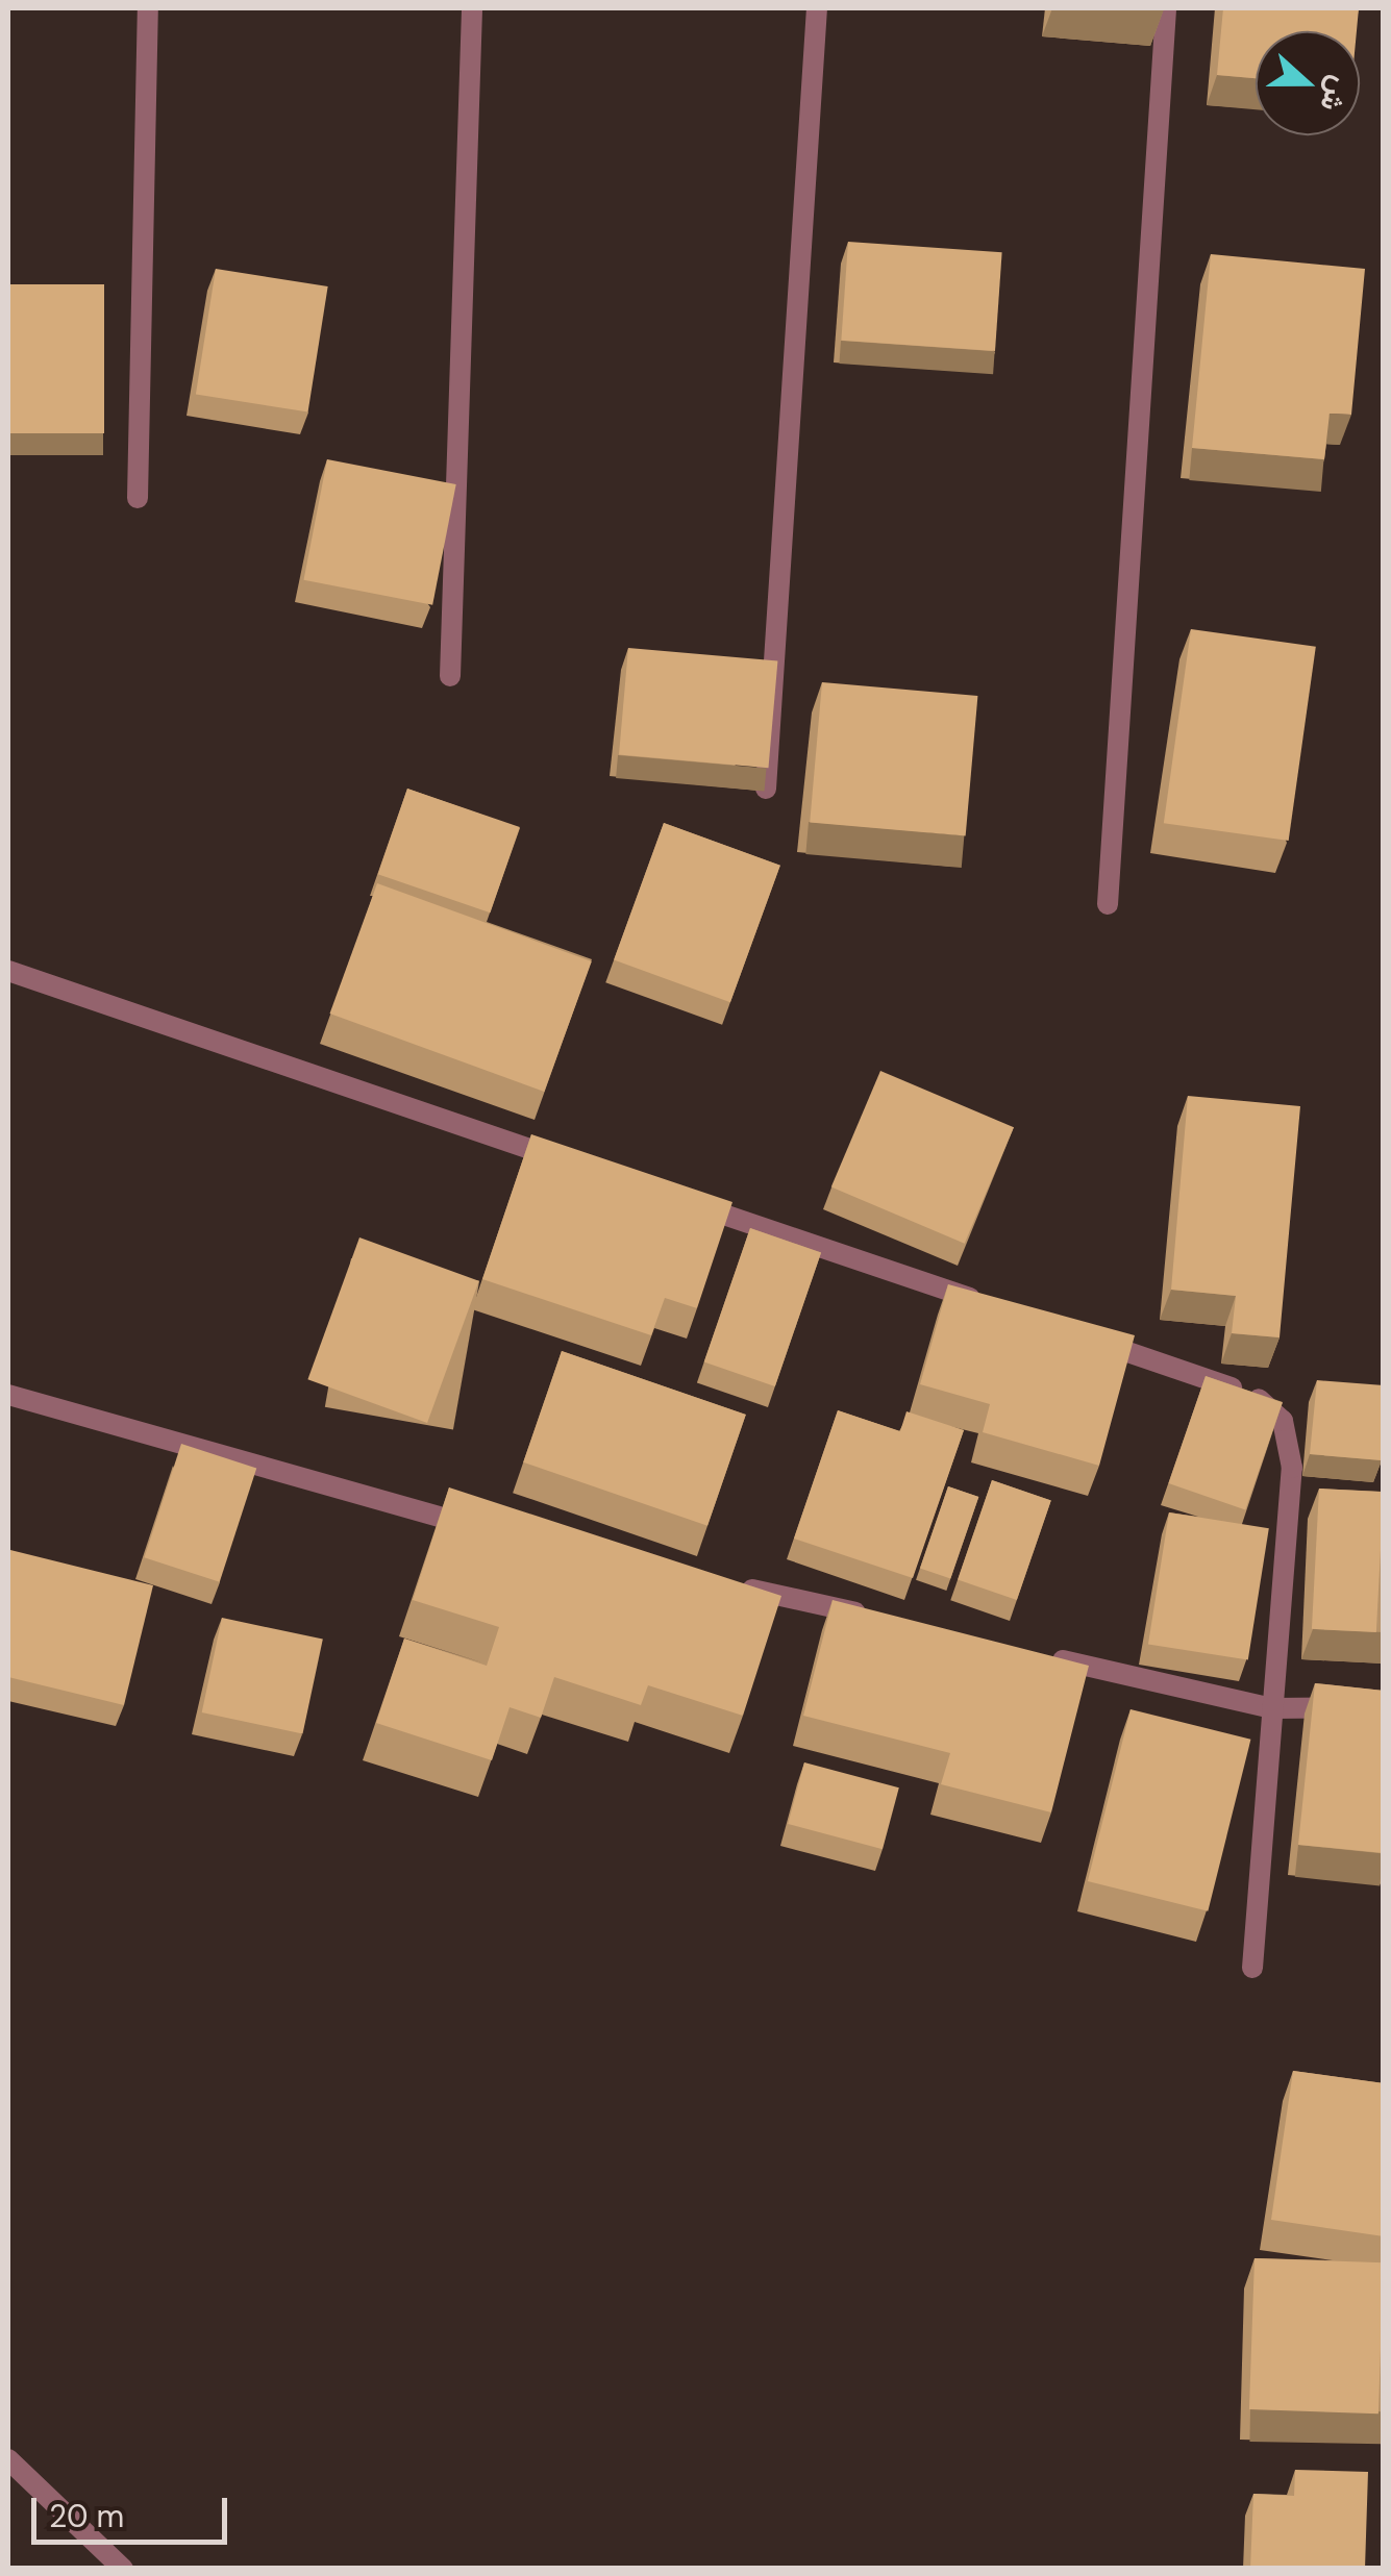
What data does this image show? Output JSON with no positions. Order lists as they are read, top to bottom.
{
  "scale_bar": "20 m",
  "north": "right"
}
